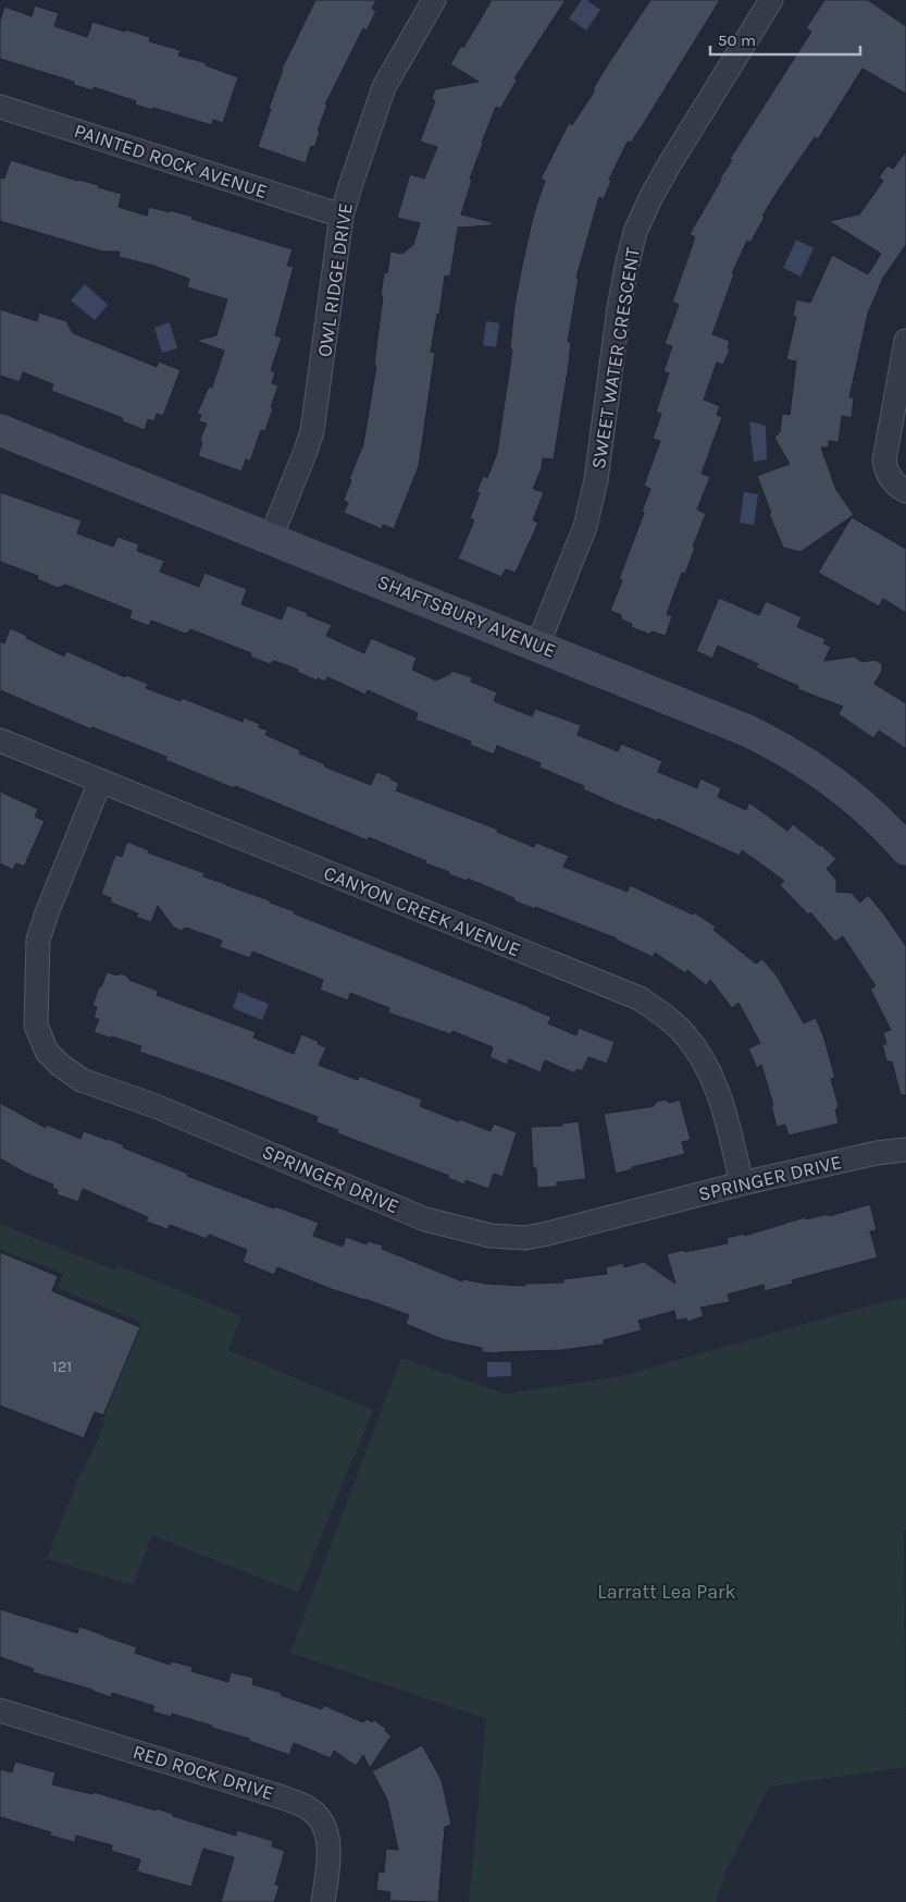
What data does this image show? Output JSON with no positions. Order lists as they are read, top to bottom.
{
  "streets": {
    "street": [
      "PAINTED ROCK AVENUE",
      "OWL RIDGE DRIVE",
      "SWEET WATER CRESCENT",
      "SHAFTSBURY AVENUE",
      "CANYON CREEK AVENUE",
      "SPRINGER DRIVE",
      "RED ROCK DRIVE"
    ]
  },
  "crossings": [
    ["PAINTED ROCK AVENUE", "OWL RIDGE DRIVE"],
    ["OWL RIDGE DRIVE", "SHAFTSBURY AVENUE"],
    ["SWEET WATER CRESCENT", "SHAFTSBURY AVENUE"],
    ["CANYON CREEK AVENUE", "SPRINGER DRIVE"]
  ],
  "parks": ["Larratt Lea Park"],
  "house_numbers": ["121"],
  "scale_bar": "50 m"
}
